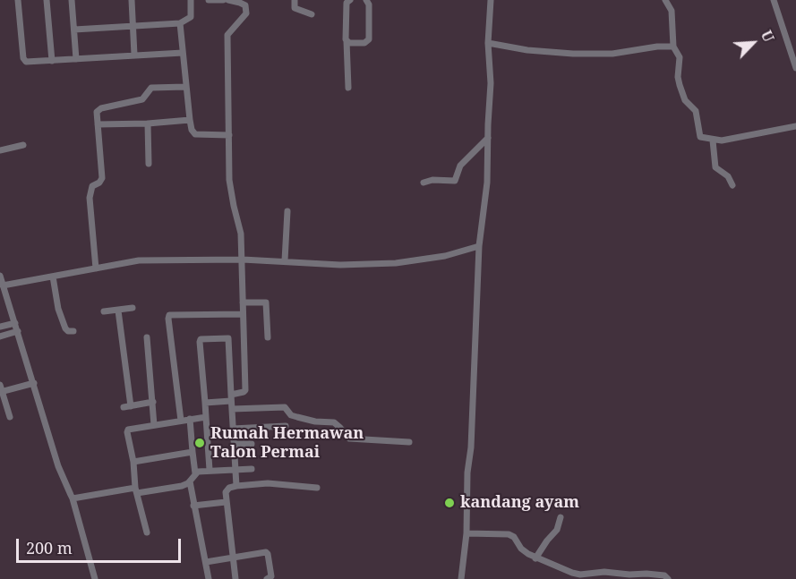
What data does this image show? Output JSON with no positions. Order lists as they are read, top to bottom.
{
  "places": ["Rumah Hermawan Talon Permai", "kandang ayam"],
  "scale_bar": "200 m",
  "north": "top right"
}
